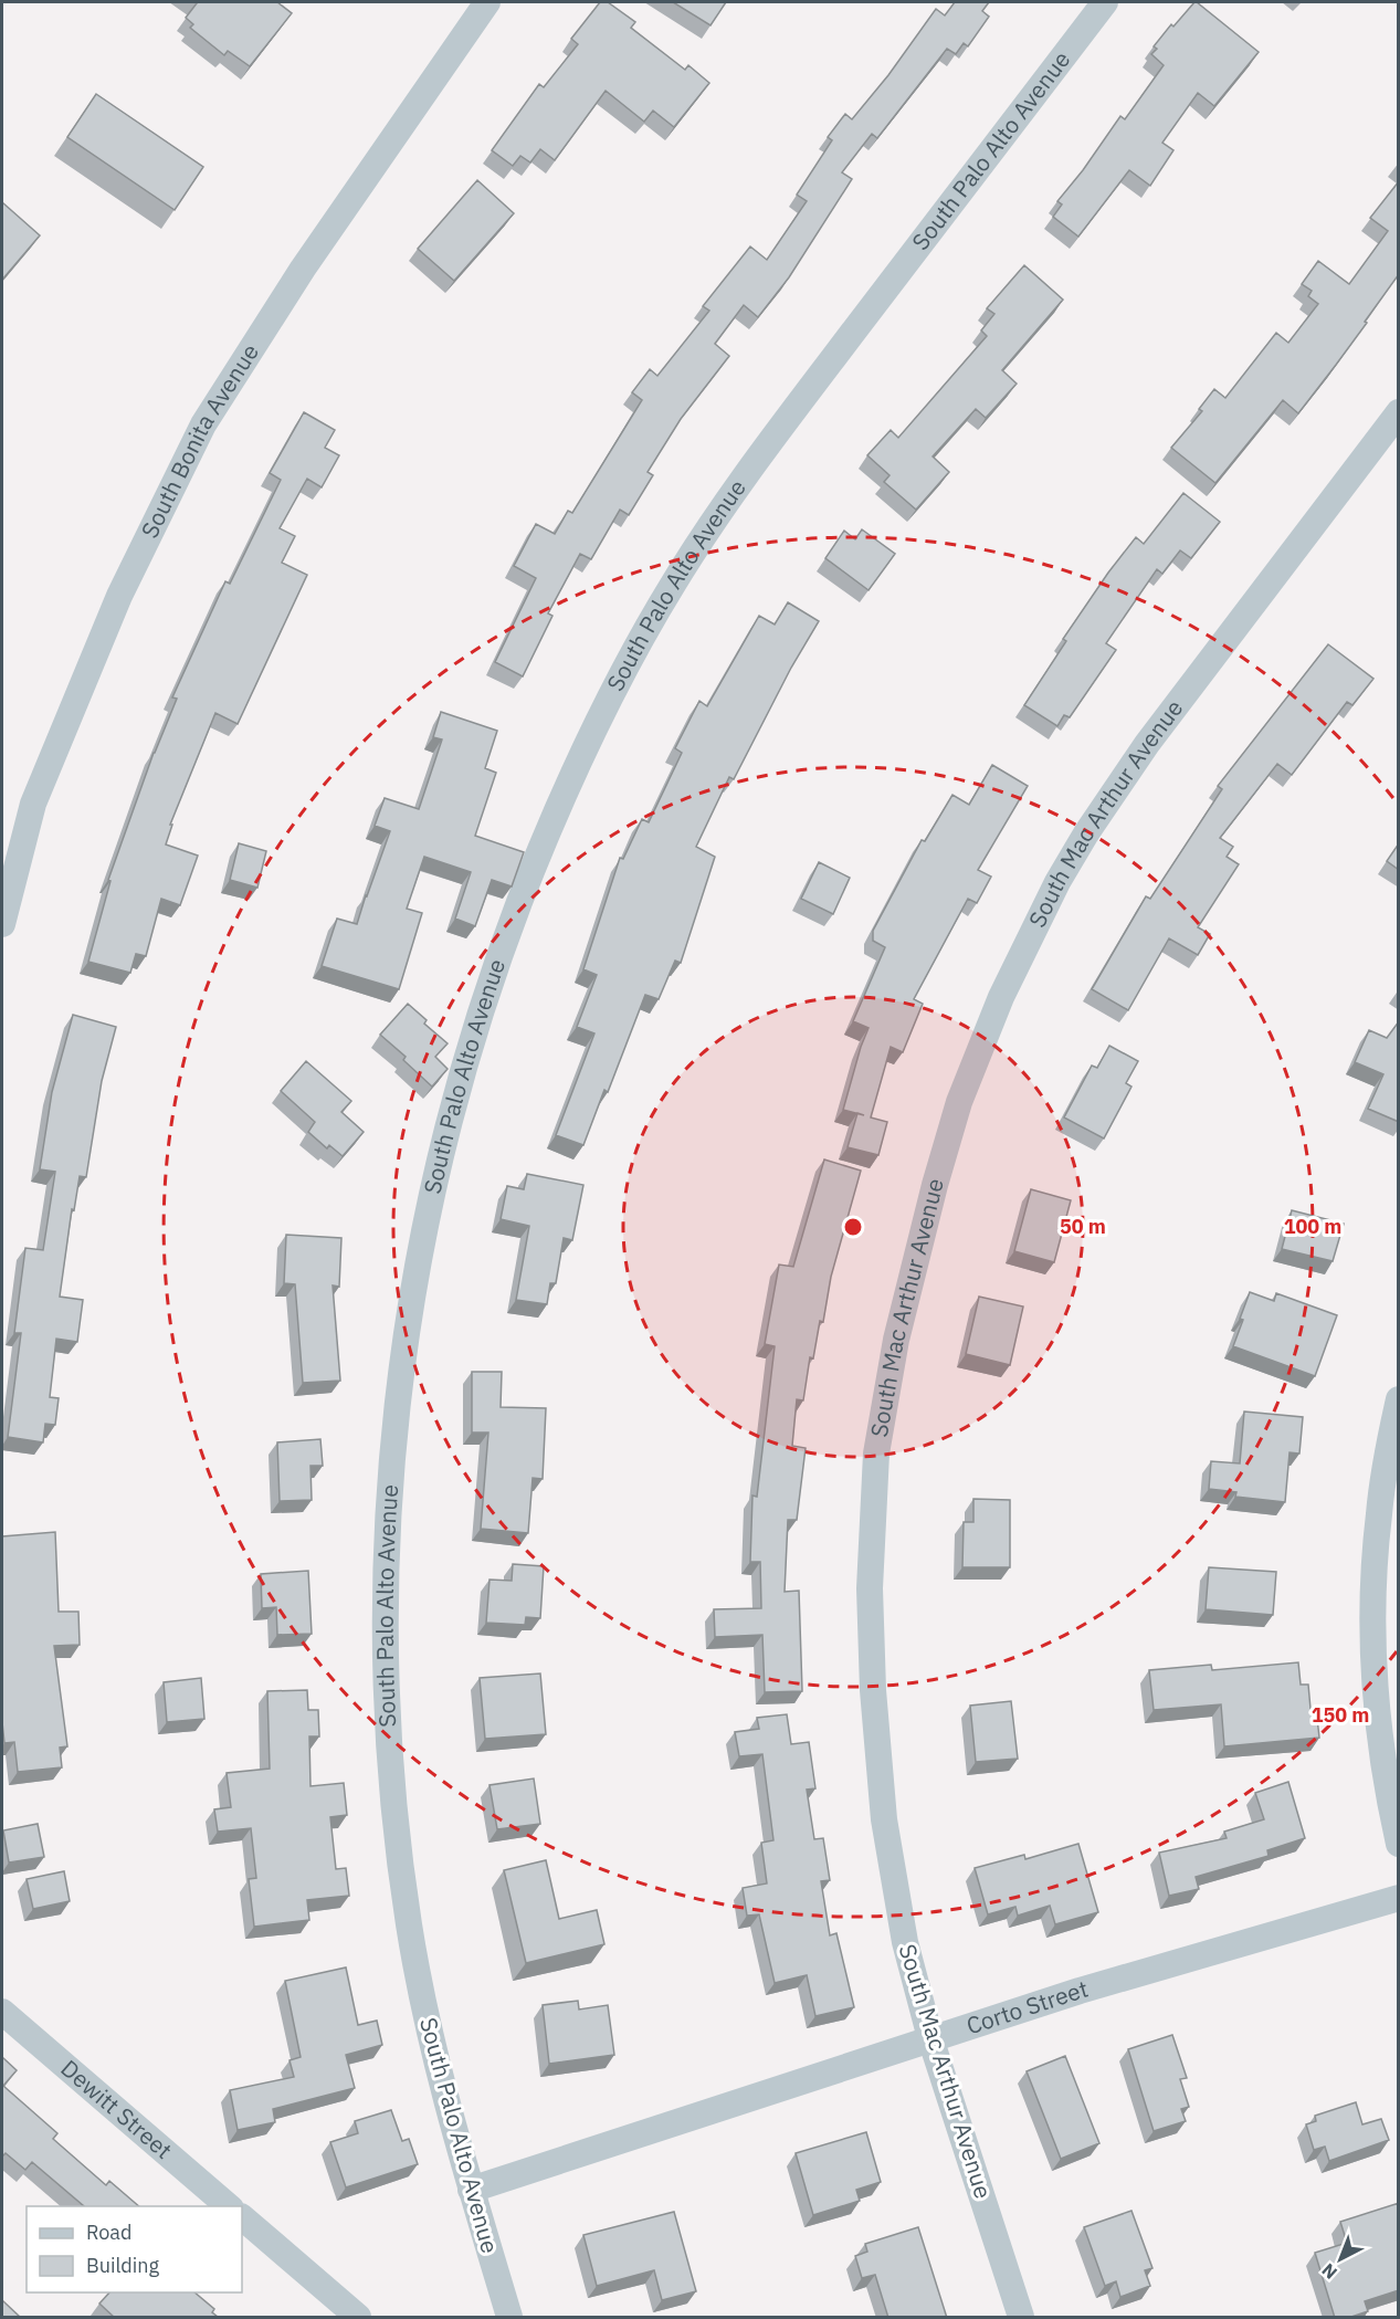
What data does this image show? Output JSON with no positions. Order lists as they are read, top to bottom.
{
  "streets": {
    "street": [
      "South Palo Alto Avenue",
      "South Bonita Avenue",
      "South Mac Arthur Avenue",
      "Corto Street",
      "Dewitt Street"
    ]
  },
  "crossings": [
    ["South Palo Alto Avenue", "Corto Street"],
    ["South Mac Arthur Avenue", "Corto Street"]
  ],
  "legend": ["Road", "Building"],
  "north": "bottom left",
  "rings": ["50 m", "100 m", "150 m"]
}
